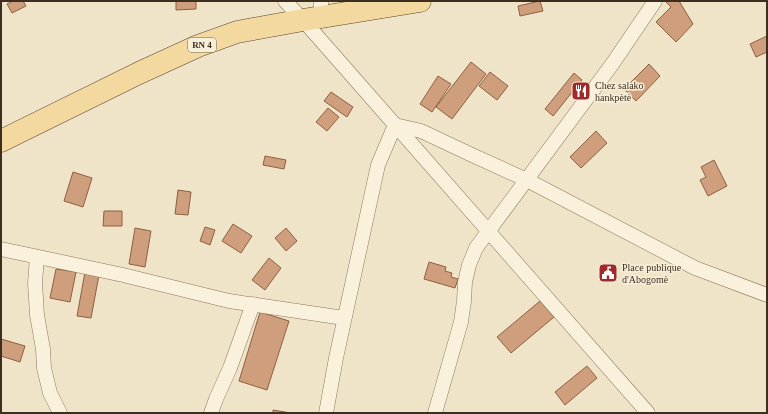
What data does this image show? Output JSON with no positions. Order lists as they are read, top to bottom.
{
  "streets": {
    "main road": ["RN 4"]
  },
  "places": {
    "restaurant": ["Chez salako hankpètè"],
    "public building": ["Place publique d'Abogomè"]
  }
}
